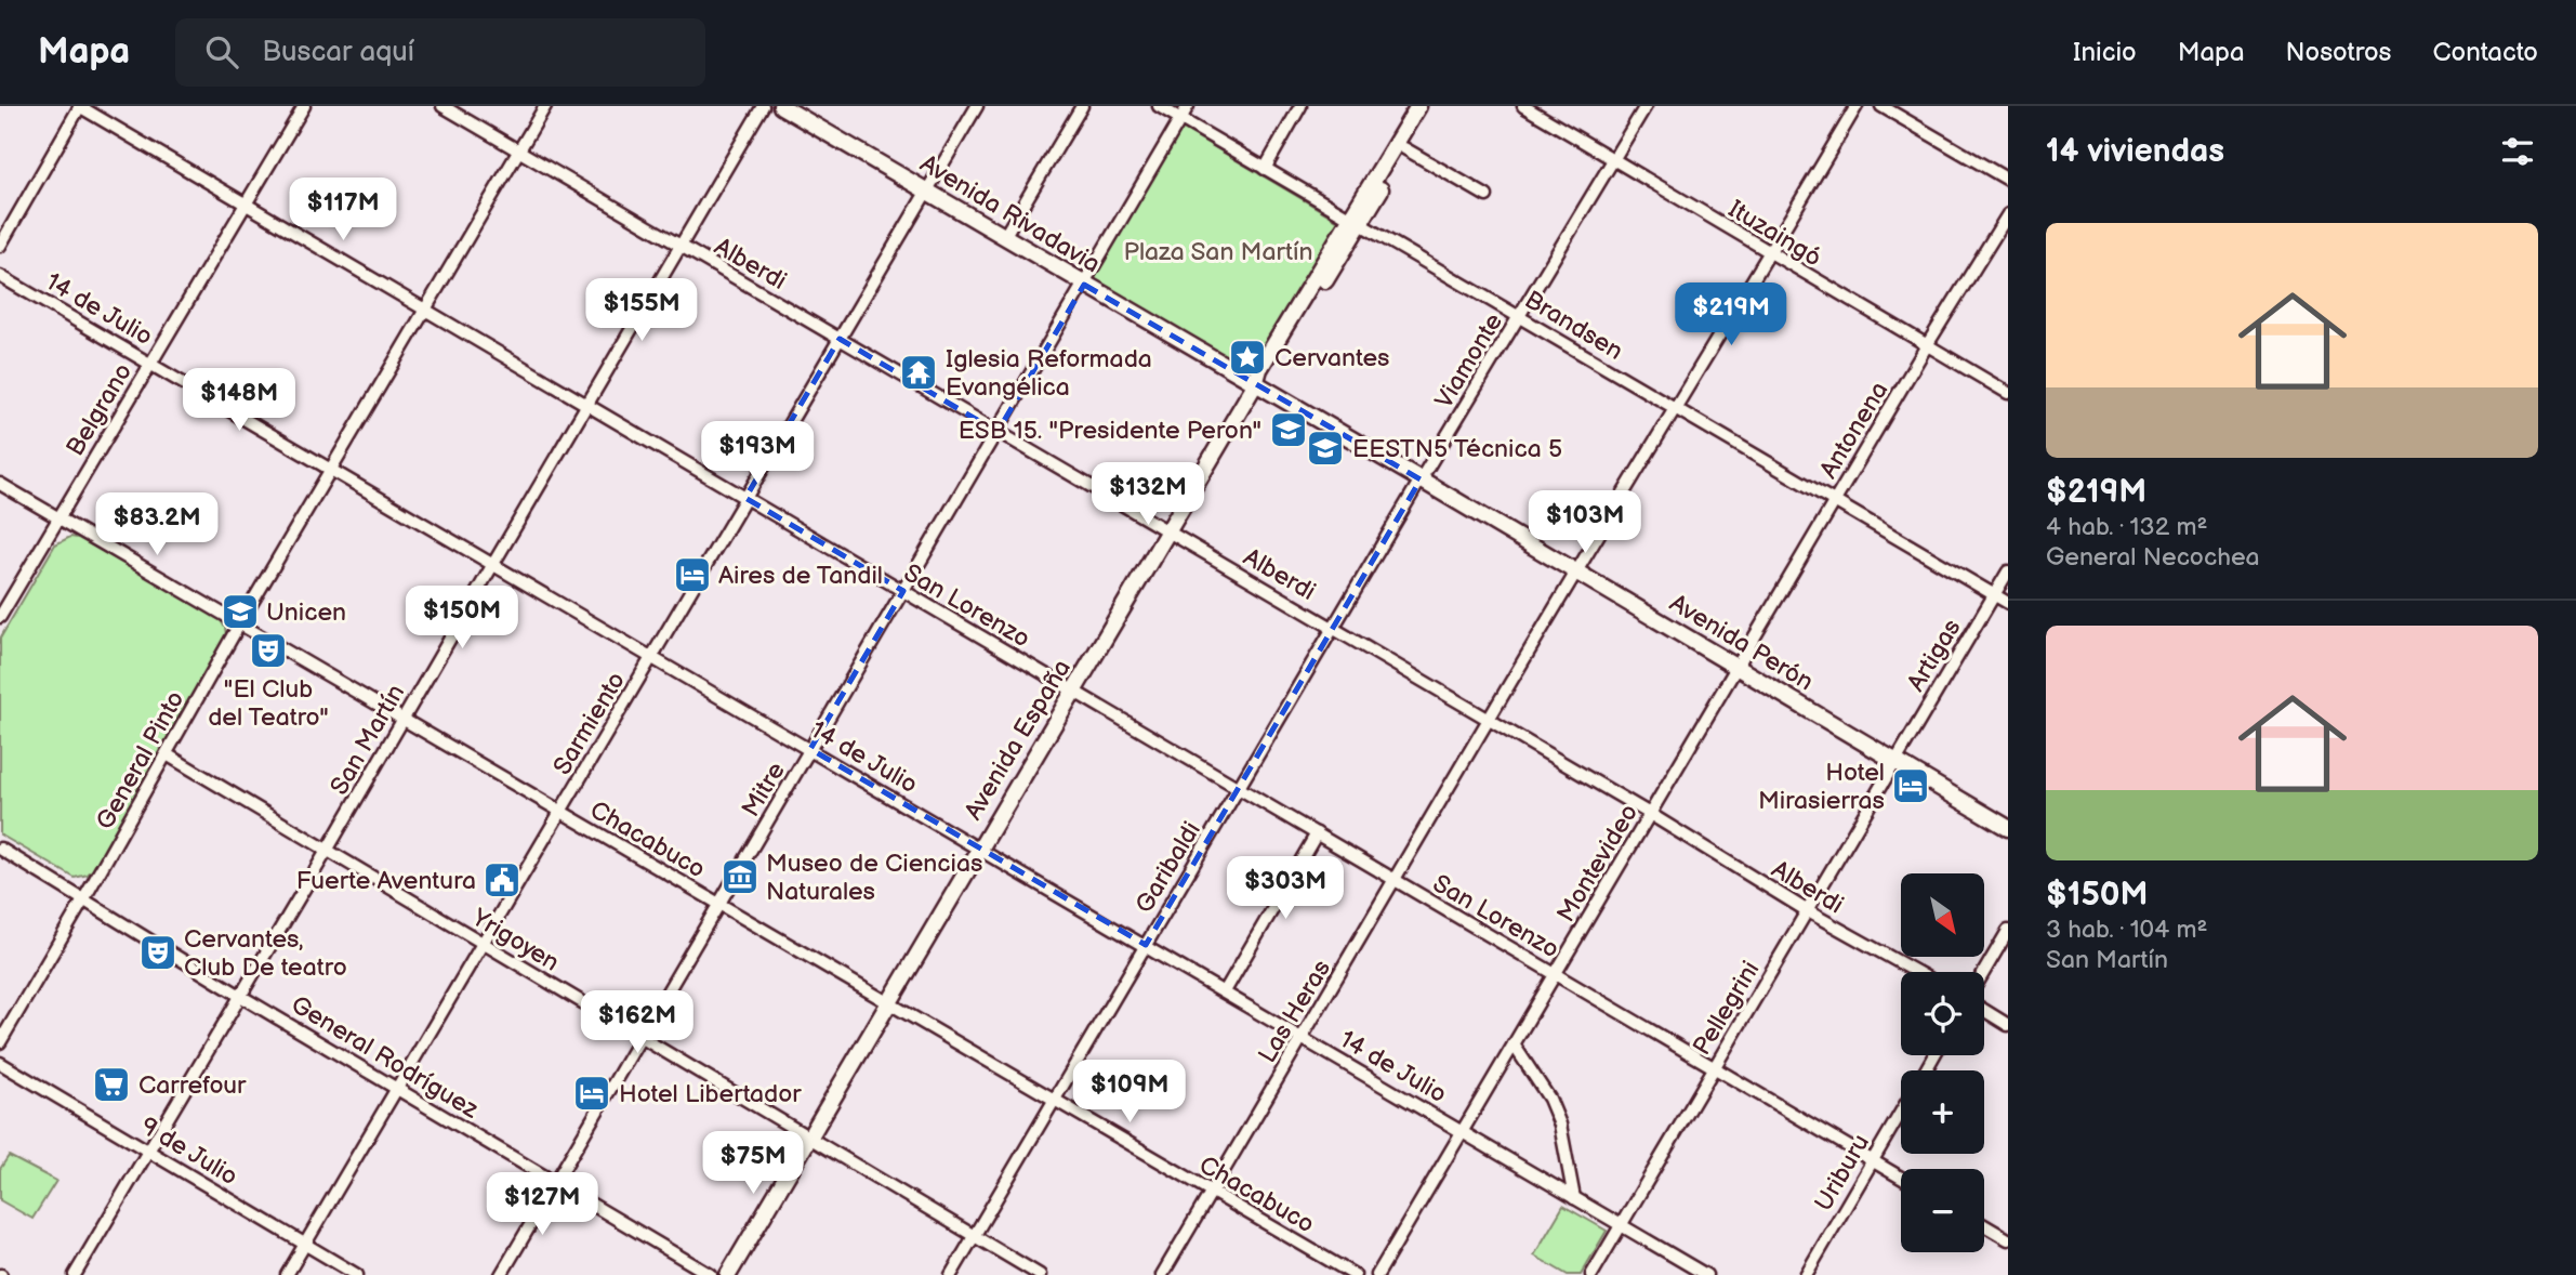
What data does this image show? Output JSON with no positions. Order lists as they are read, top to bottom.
{
  "streets": {
    "main road": ["Avenida Rivadavia", "Avenida Perón", "Avenida España"],
    "street": [
      "Ituzaingó",
      "Alberdi",
      "14 de Julio",
      "Brandsen",
      "Viamonte",
      "Belgrano",
      "Antonena",
      "San Lorenzo",
      "Artigas",
      "Sarmiento",
      "San Martín",
      "General Pinto",
      "Mitre",
      "Chacabuco",
      "Montevideo",
      "Garibaldi",
      "Yrigoyen",
      "Pellegrini",
      "Las Heras",
      "General Rodríguez",
      "9 de Julio",
      "Uriburu"
    ]
  },
  "crossings": [
    ["Avenida Rivadavia", "Avenida Perón"],
    ["Avenida Rivadavia", "Sarmiento"],
    ["Avenida Rivadavia", "Avenida España"],
    ["Avenida Rivadavia", "Mitre"],
    ["Ituzaingó", "Viamonte"],
    ["Ituzaingó", "Antonena"],
    ["Ituzaingó", "Las Heras"],
    ["Alberdi", "Sarmiento"],
    ["Alberdi", "San Martín"],
    ["Alberdi", "Avenida España"],
    ["Alberdi", "General Pinto"],
    ["Alberdi", "Mitre"],
    ["Alberdi", "Montevideo"],
    ["Alberdi", "Garibaldi"],
    ["Alberdi", "Pellegrini"],
    ["Alberdi", "Las Heras"],
    ["14 de Julio", "Belgrano"],
    ["14 de Julio", "Sarmiento"],
    ["14 de Julio", "San Martín"],
    ["14 de Julio", "Avenida España"],
    ["14 de Julio", "General Pinto"],
    ["14 de Julio", "Mitre"],
    ["14 de Julio", "Montevideo"],
    ["14 de Julio", "Garibaldi"],
    ["14 de Julio", "Pellegrini"],
    ["14 de Julio", "Las Heras"],
    ["Brandsen", "Viamonte"],
    ["Brandsen", "Antonena"],
    ["Brandsen", "Artigas"],
    ["Brandsen", "Avenida España"],
    ["Brandsen", "Mitre"],
    ["Brandsen", "Las Heras"],
    ["Viamonte", "Avenida Perón"],
    ["Viamonte", "Garibaldi"],
    ["Belgrano", "San Lorenzo"],
    ["Belgrano", "Chacabuco"],
    ["Antonena", "Avenida Perón"],
    ["Antonena", "Montevideo"],
    ["San Lorenzo", "Sarmiento"],
    ["San Lorenzo", "San Martín"],
    ["San Lorenzo", "Avenida España"],
    ["San Lorenzo", "General Pinto"],
    ["San Lorenzo", "Mitre"],
    ["San Lorenzo", "Montevideo"],
    ["San Lorenzo", "Garibaldi"],
    ["San Lorenzo", "Pellegrini"],
    ["San Lorenzo", "Las Heras"],
    ["San Lorenzo", "Uriburu"],
    ["Avenida Perón", "Artigas"],
    ["Avenida Perón", "Avenida España"],
    ["Avenida Perón", "Montevideo"],
    ["Avenida Perón", "Garibaldi"],
    ["Avenida Perón", "Pellegrini"],
    ["Avenida Perón", "Las Heras"],
    ["Artigas", "Pellegrini"],
    ["Sarmiento", "Chacabuco"],
    ["Sarmiento", "Yrigoyen"],
    ["Sarmiento", "General Rodríguez"],
    ["Sarmiento", "9 de Julio"],
    ["San Martín", "Chacabuco"],
    ["San Martín", "Yrigoyen"],
    ["San Martín", "General Rodríguez"],
    ["San Martín", "9 de Julio"],
    ["Avenida España", "Chacabuco"],
    ["Avenida España", "Yrigoyen"],
    ["General Pinto", "Chacabuco"],
    ["General Pinto", "Yrigoyen"],
    ["General Pinto", "General Rodríguez"],
    ["Mitre", "Chacabuco"],
    ["Mitre", "Yrigoyen"],
    ["Mitre", "General Rodríguez"],
    ["Chacabuco", "Garibaldi"],
    ["Chacabuco", "Las Heras"],
    ["Garibaldi", "Yrigoyen"]
  ],
  "parks": ["Plaza San Martín"],
  "places": {
    "place": ["Cervantes"],
    "temple": ["Iglesia Reformada Evangélica"],
    "school or university": ["ESB 15. \"Presidente Peron\"", "EESTN5 Técnica 5", "Unicen"],
    "hotel": ["Aires de Tandil", "Hotel Mirasierras", "Hotel Libertador"],
    "theatre": ["\"El Club del Teatro\"", "Cervantes, Club De teatro"],
    "museum": ["Museo de Ciencias Naturales"],
    "public building": ["Fuerte Aventura"],
    "supermarket": ["Carrefour"]
  },
  "north": "bottom right",
  "page": {
    "header": "Mapa",
    "search": "Buscar aquí",
    "nav": [
      "Inicio",
      "Mapa",
      "Nosotros",
      "Contacto"
    ],
    "heading": "14 viviendas",
    "price": [
      "$117M",
      "$155M",
      "$219M",
      "$148M",
      "$193M",
      "$132M",
      "$103M",
      "$83.2M",
      "$150M",
      "$303M",
      "$162M",
      "$109M",
      "$75M",
      "$127M"
    ],
    "list": [
      {
        "name": "$219M",
        "note": "4 hab. · 132 m² · General Necochea"
      },
      {
        "name": "$150M",
        "note": "3 hab. · 104 m² · San Martín"
      }
    ],
    "map_buttons": ["+", "−"]
  }
}
